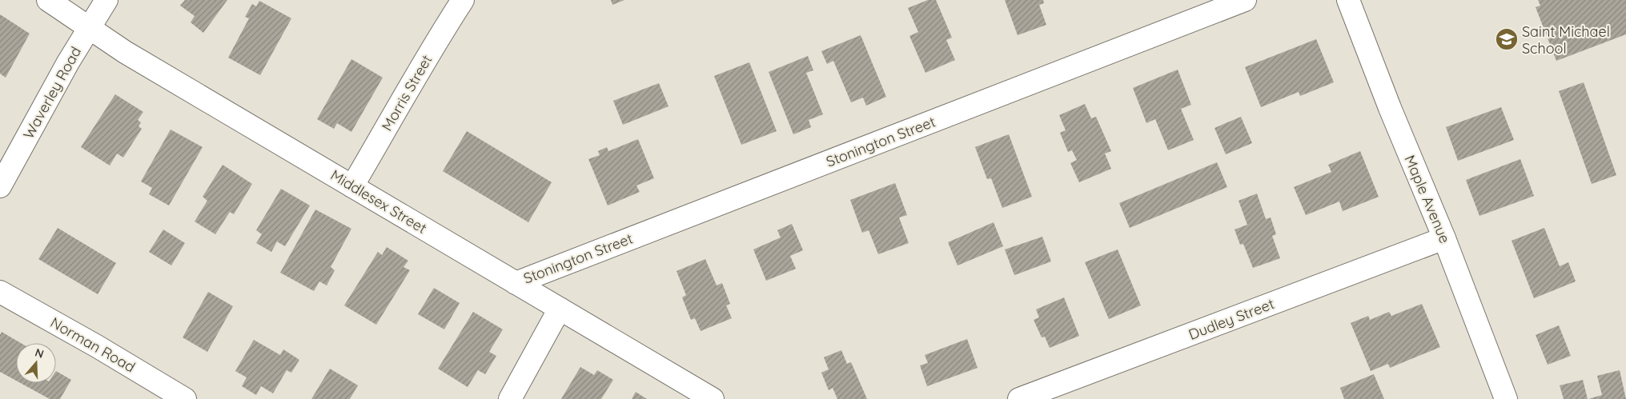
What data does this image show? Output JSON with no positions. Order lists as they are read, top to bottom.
{
  "streets": {
    "street": [
      "Waverley Road",
      "Morris Street",
      "Stonington Street",
      "Maple Avenue",
      "Middlesex Street",
      "Dudley Street",
      "Norman Road"
    ]
  },
  "crossings": [
    ["Waverley Road", "Middlesex Street"],
    ["Morris Street", "Middlesex Street"],
    ["Stonington Street", "Middlesex Street"],
    ["Maple Avenue", "Dudley Street"]
  ],
  "places": {
    "school or university": ["Saint Michael School"]
  },
  "north": "top"
}
